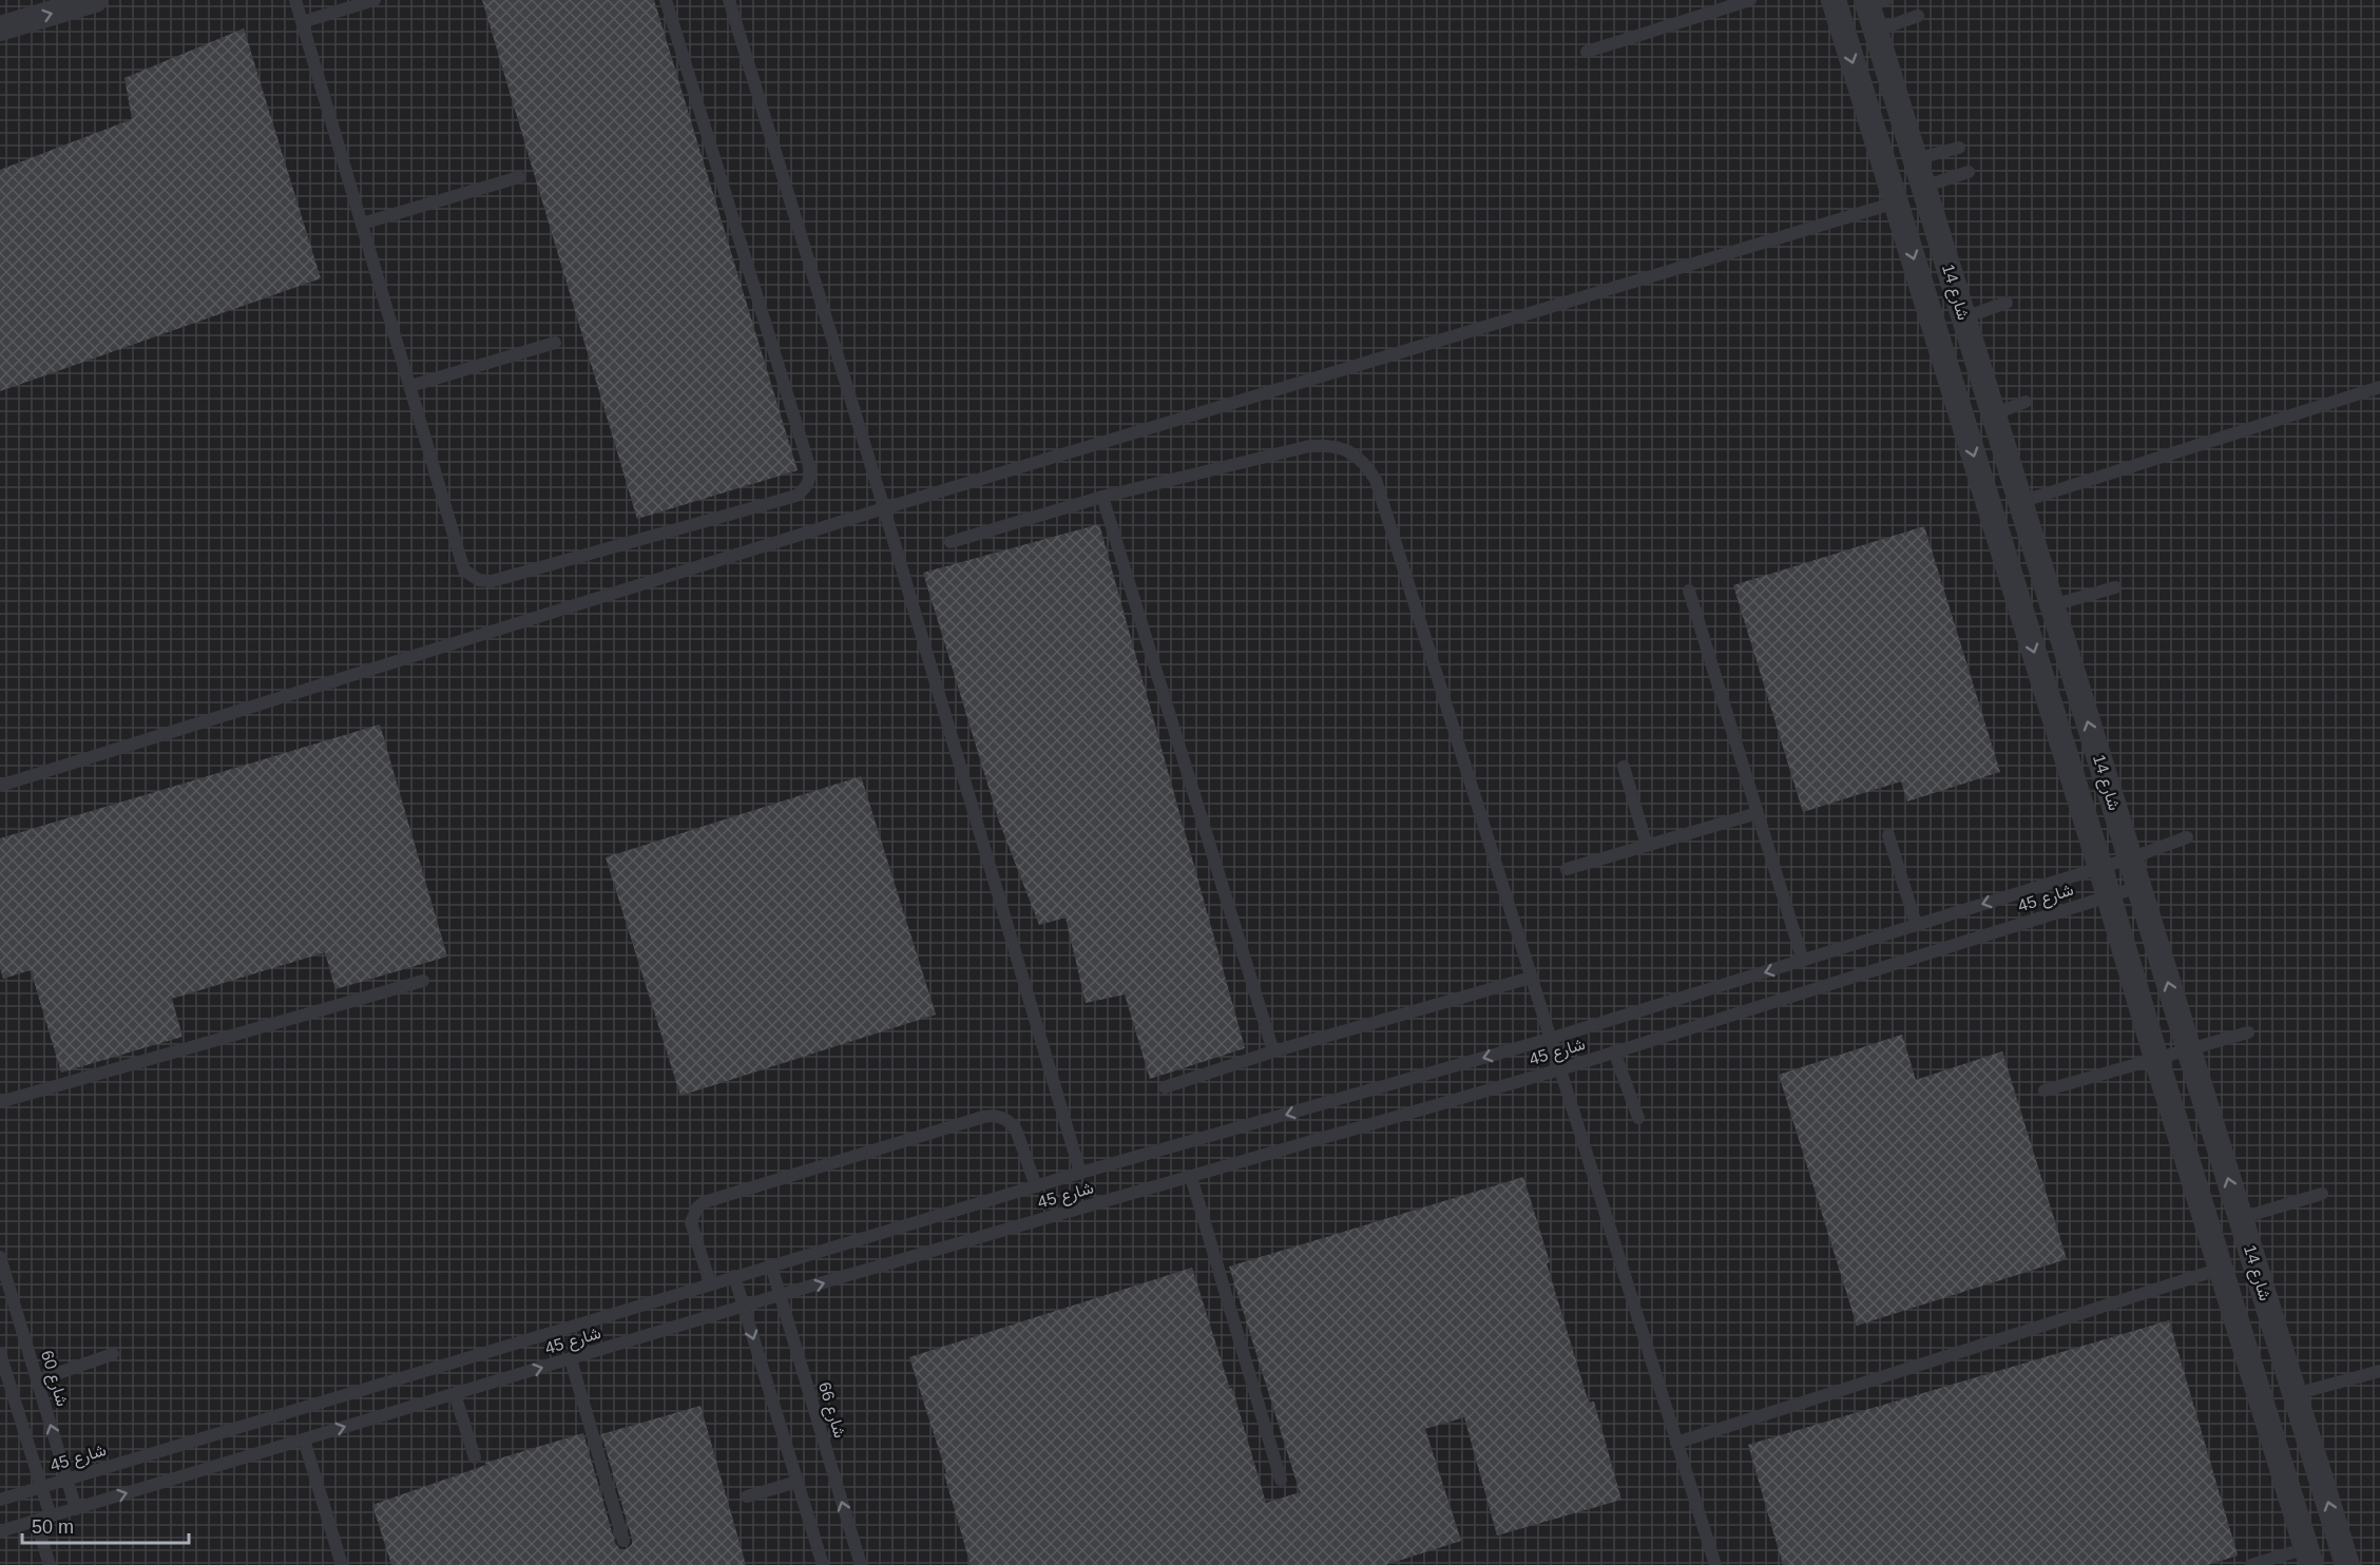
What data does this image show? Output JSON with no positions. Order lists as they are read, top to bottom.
{
  "streets": {
    "street": ["شارع 14"],
    "lane": ["شارع 45", "شارع 60", "شارع 66"]
  },
  "crossings": [
    ["شارع 14", "شارع 45"],
    ["شارع 45", "شارع 60"],
    ["شارع 45", "شارع 66"]
  ],
  "scale_bar": "50 m"
}
